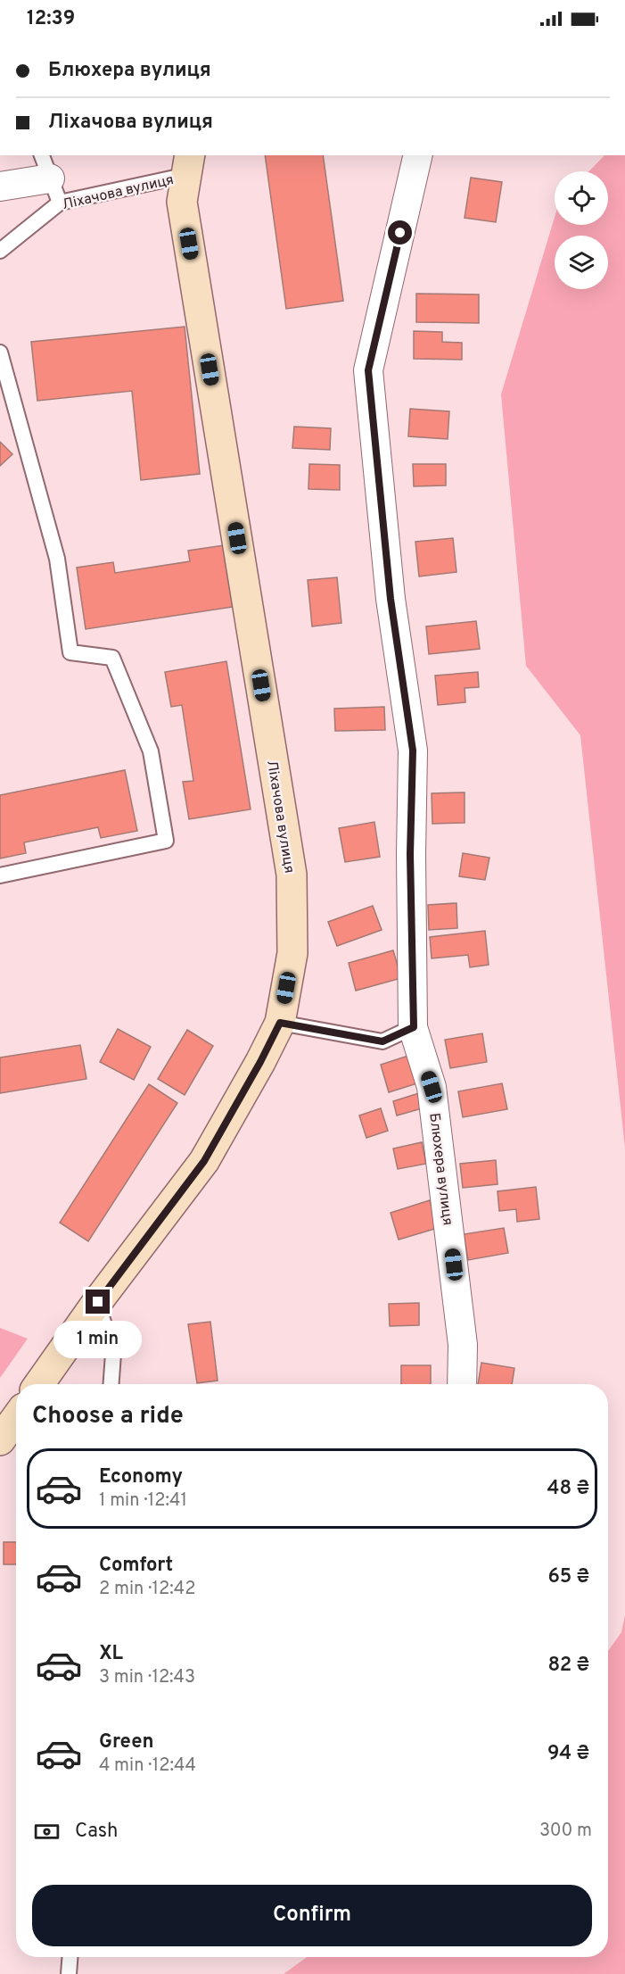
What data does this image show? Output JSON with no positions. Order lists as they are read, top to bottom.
{
  "streets": {
    "street": ["Ліхачова вулиця", "Блюхера вулиця"]
  },
  "page": {
    "status": "12:39",
    "banner": ["Блюхера вулиця", "Ліхачова вулиця"],
    "bubble": "1 min",
    "heading": "Choose a ride",
    "list": [
      {
        "name": "Economy",
        "note": "1 min · 12:41",
        "value": "48 ₴"
      },
      {
        "name": "Comfort",
        "note": "2 min · 12:42",
        "value": "65 ₴"
      },
      {
        "name": "XL",
        "note": "3 min · 12:43",
        "value": "82 ₴"
      },
      {
        "name": "Green",
        "note": "4 min · 12:44",
        "value": "94 ₴"
      }
    ],
    "pay": ["Cash", "300 m"],
    "buttons": "Confirm"
  }
}
